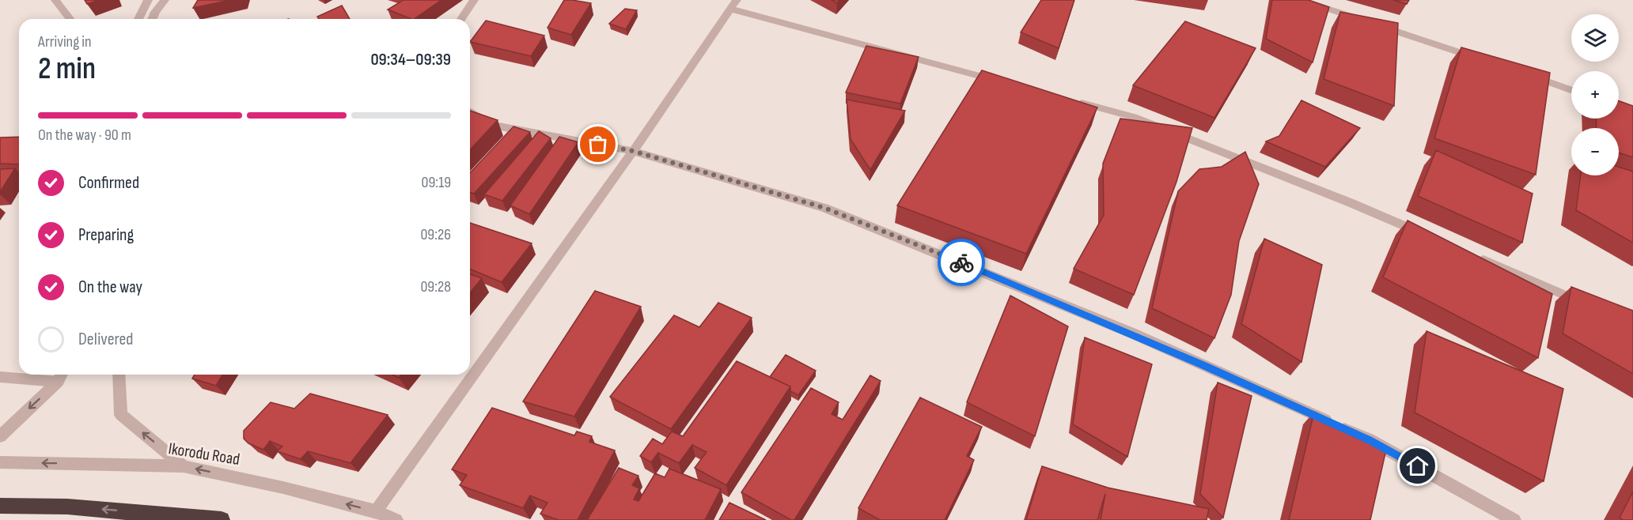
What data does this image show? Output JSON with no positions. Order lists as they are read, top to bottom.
{
  "streets": {
    "street": ["Ikorodu Road"]
  },
  "one_way": ["Ikorodu Road"],
  "page": {
    "map_buttons": ["+", "−"],
    "heading": ["2 min", "Arriving in", "09:34–09:39"],
    "bar": "On the way · 90 m",
    "list": [
      ["Confirmed", "09:19"],
      ["Preparing", "09:26"],
      ["On the way", "09:28"],
      "Delivered"
    ]
  }
}
